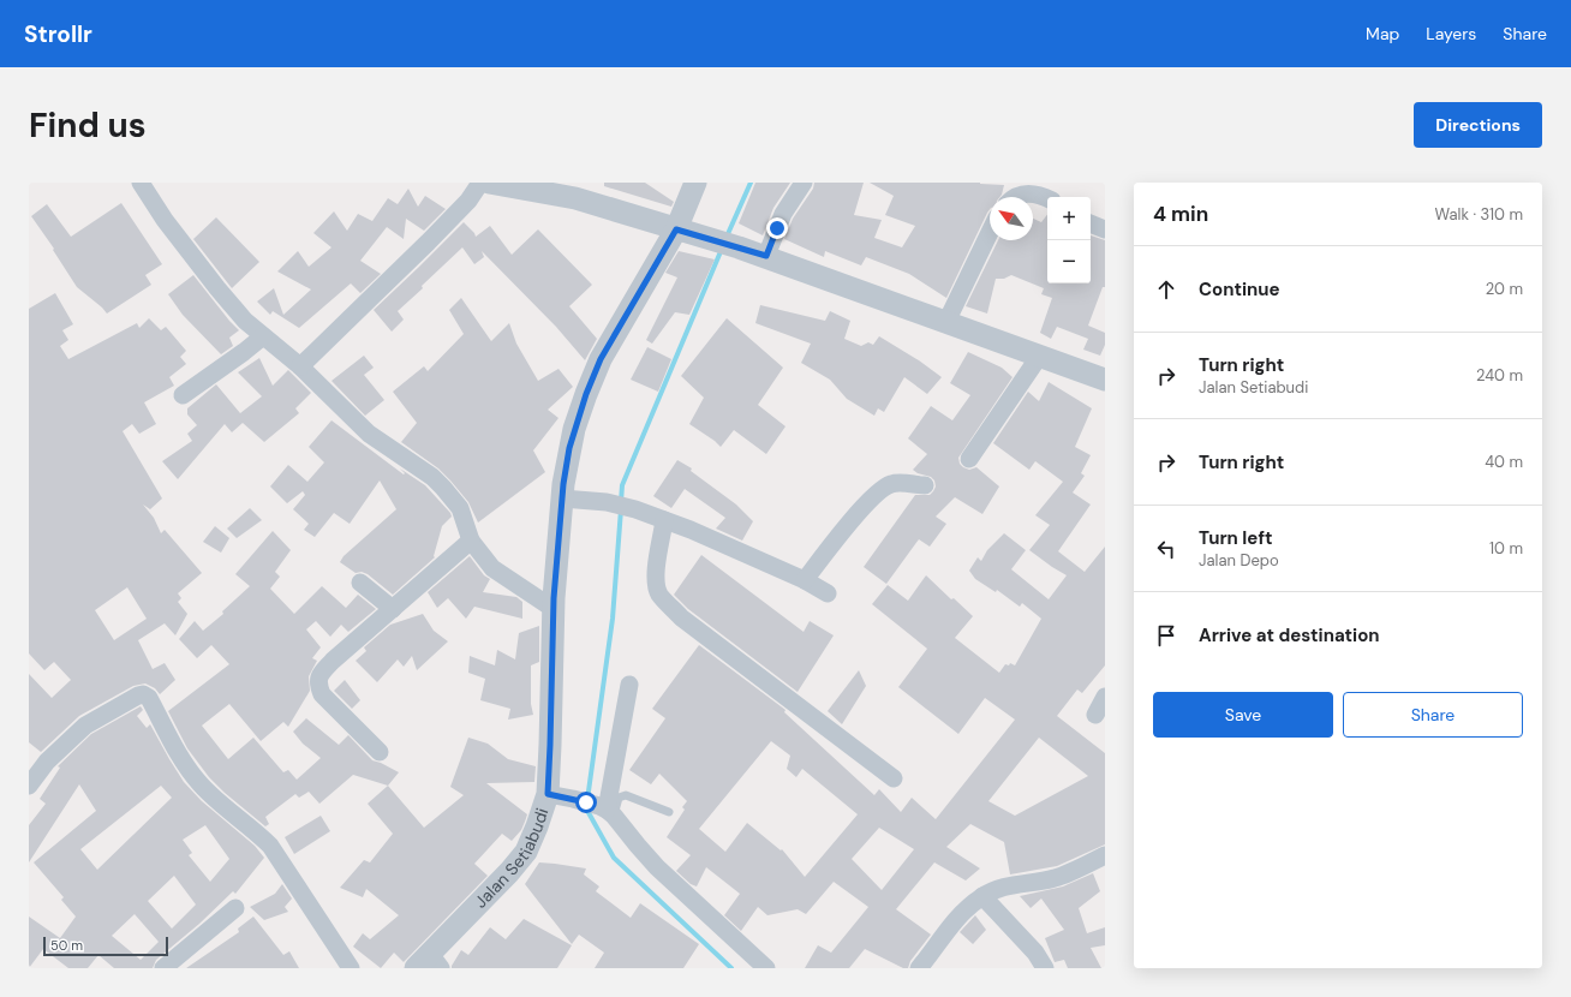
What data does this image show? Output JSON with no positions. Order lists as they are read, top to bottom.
{
  "streets": {
    "street": ["Jalan Setiabudi"]
  },
  "scale_bar": "50 m",
  "north": "top left",
  "page": {
    "header": "Strollr",
    "nav": ["Map", "Layers", "Share"],
    "buttons": [
      "Directions",
      ["Save", "Share"]
    ],
    "title": "Find us",
    "heading": ["4 min", "Walk · 310 m"],
    "map_buttons": ["+", "−"],
    "list": [
      ["Continue", "20 m"],
      ["Turn right", "Jalan Setiabudi", "240 m"],
      ["Turn right", "40 m"],
      ["Turn left", "Jalan Depo", "10 m"],
      "Arrive at destination"
    ],
    "scale": "50 m"
  }
}
